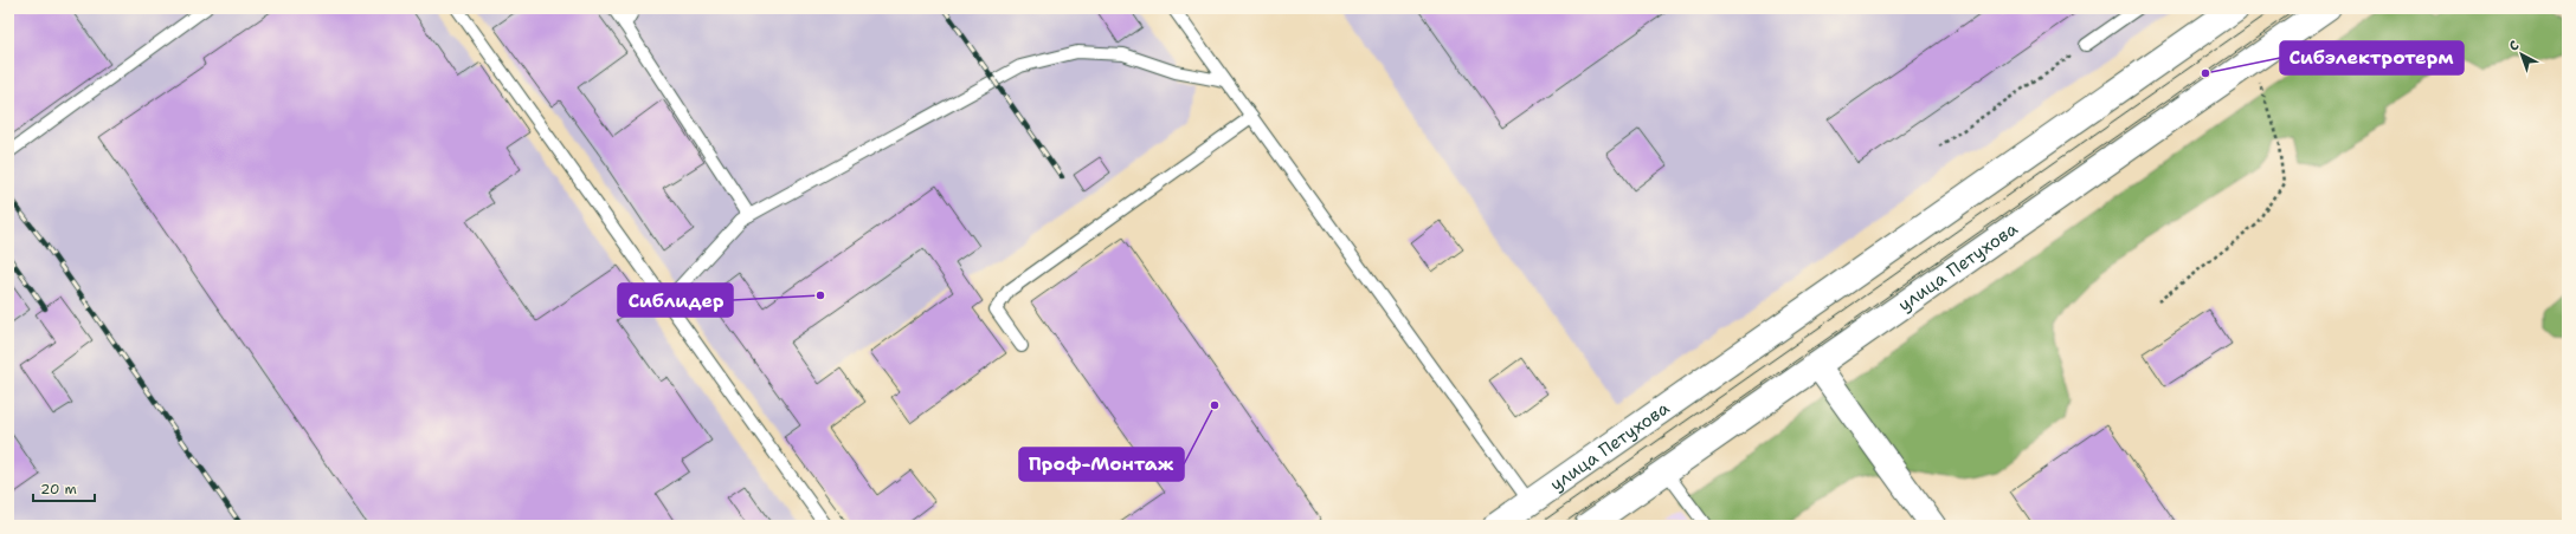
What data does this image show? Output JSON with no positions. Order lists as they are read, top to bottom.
{
  "streets": {
    "highway": ["улица Петухова"]
  },
  "places": ["Сибэлектротерм", "Сиблидер", "Проф-Монтаж"],
  "scale_bar": "20 m",
  "north": "top left"
}
